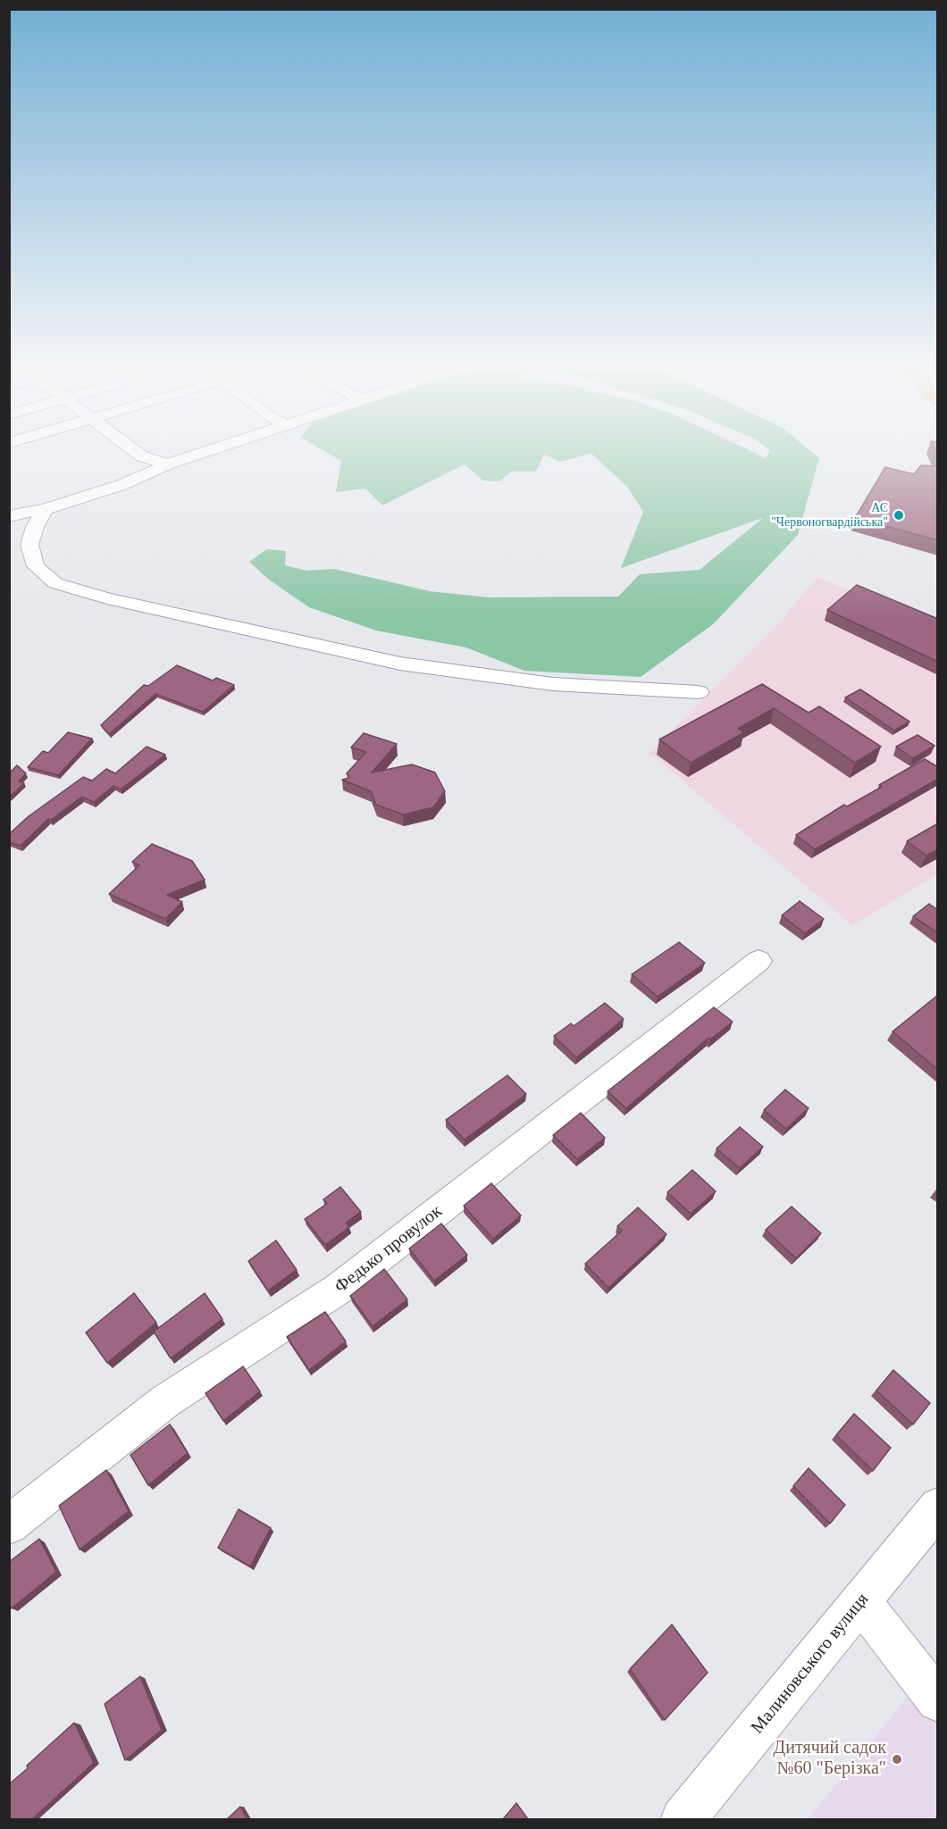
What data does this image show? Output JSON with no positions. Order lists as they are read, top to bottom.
{
  "streets": {
    "street": ["Федько провулок", "Малиновського вулиця"]
  },
  "places": ["АС \"Червоногвардійська\"", "Дитячий садок №60 \"Берізка\""]
}
